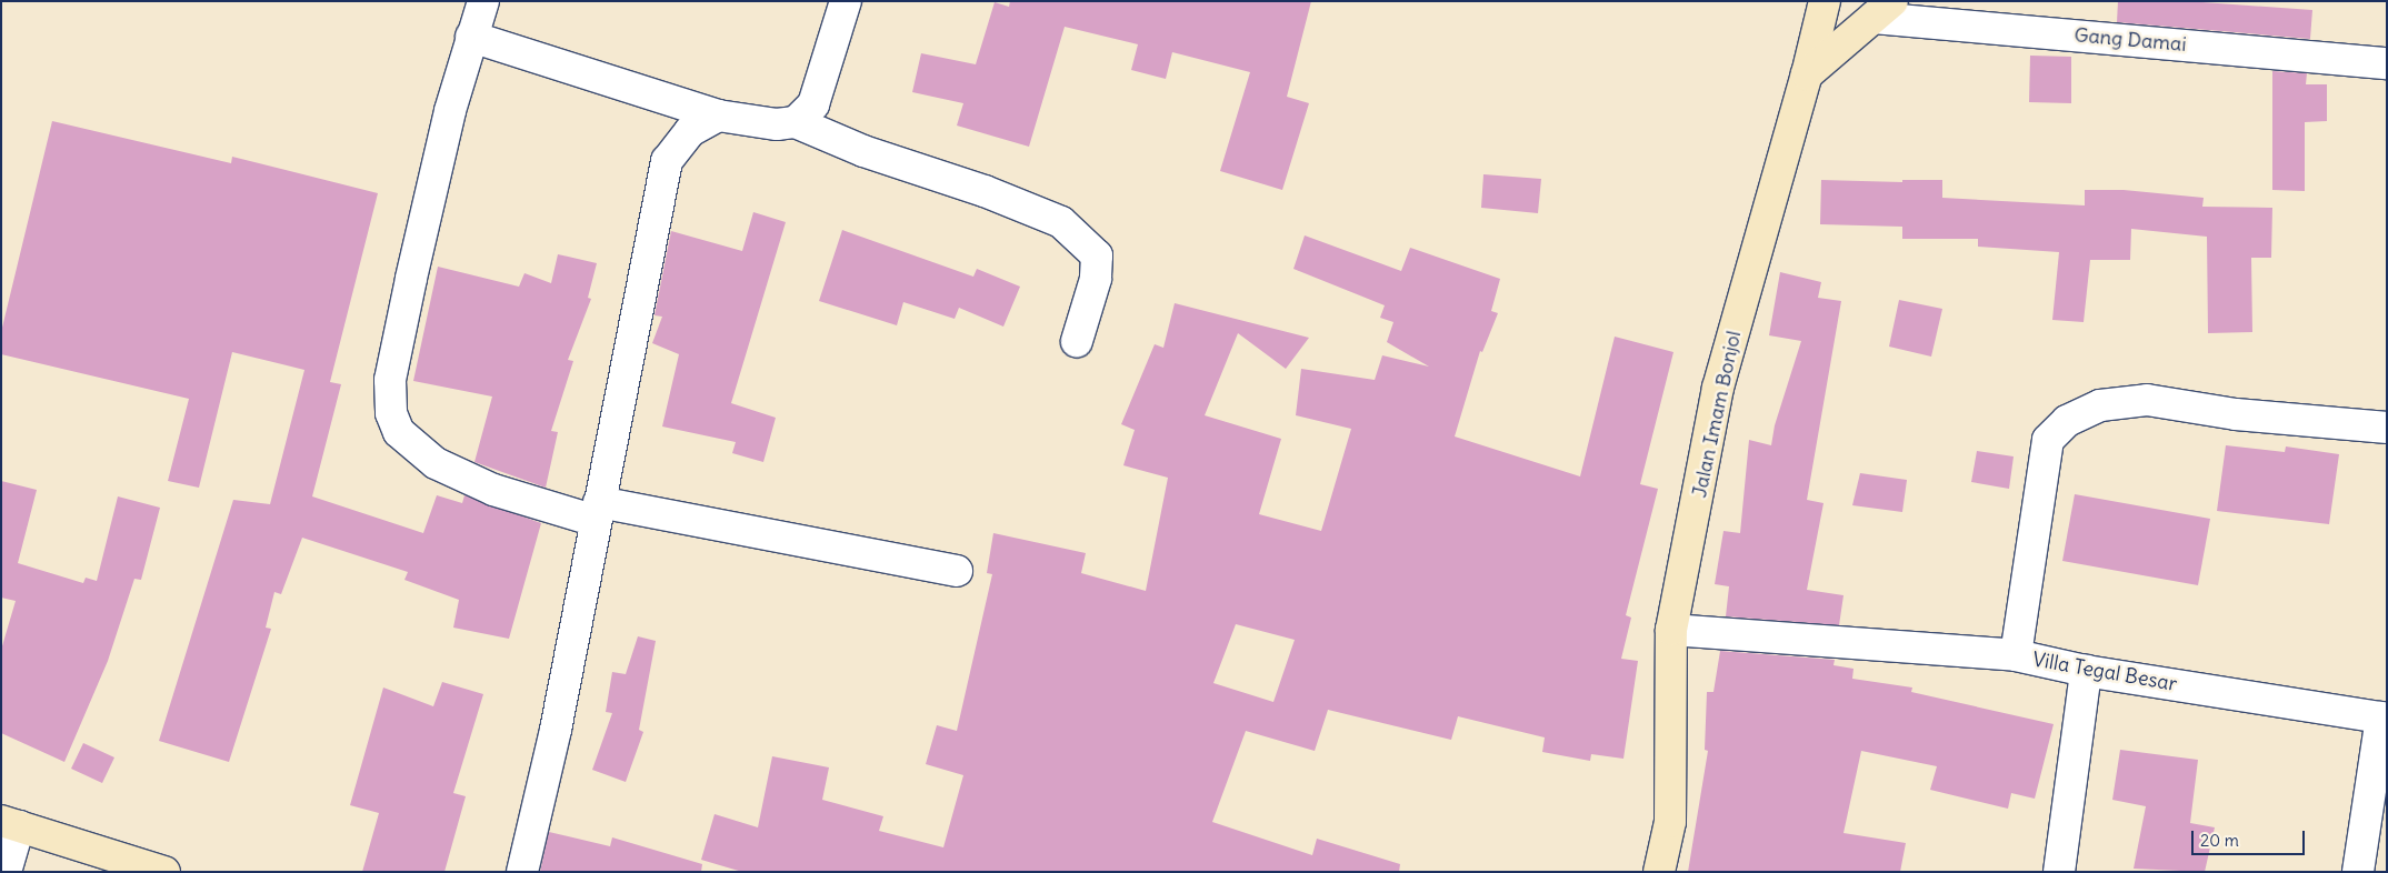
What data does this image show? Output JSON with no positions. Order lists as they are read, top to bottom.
{
  "streets": {
    "street": ["Gang Damai", "Jalan Imam Bonjol", "Villa Tegal Besar"]
  },
  "crossings": [
    ["Jalan Imam Bonjol", "Villa Tegal Besar"]
  ],
  "scale_bar": "20 m"
}
